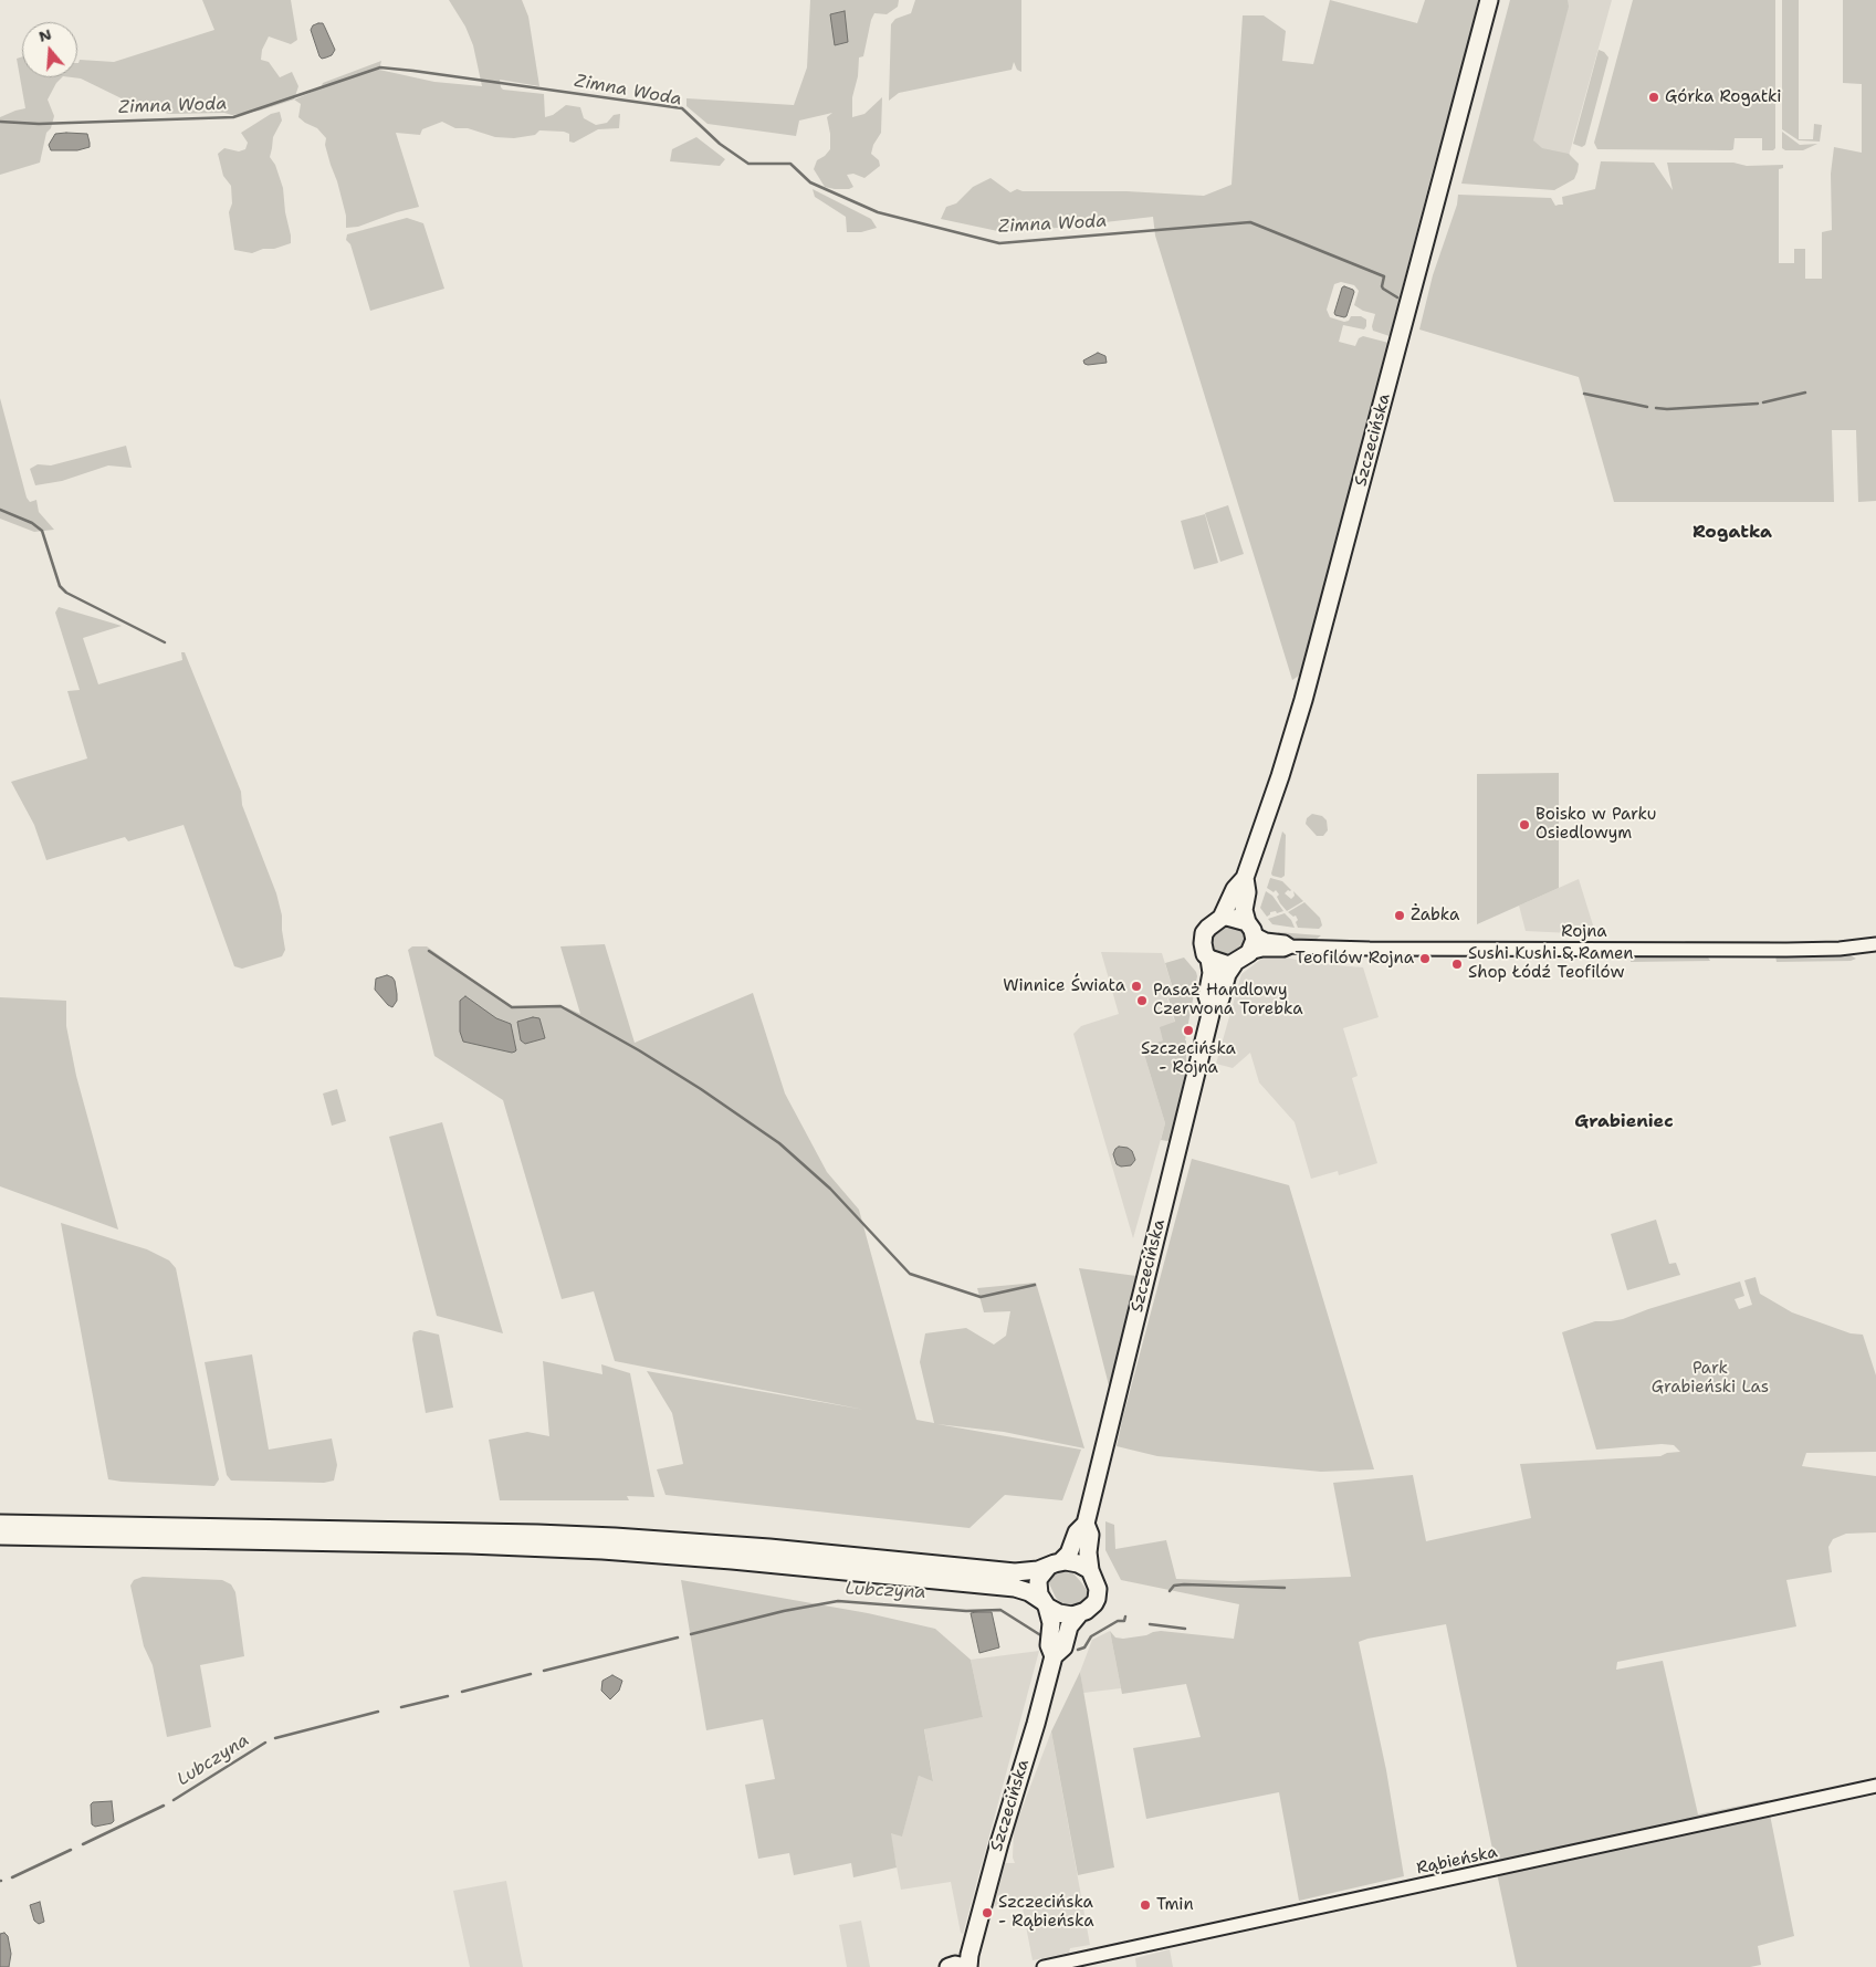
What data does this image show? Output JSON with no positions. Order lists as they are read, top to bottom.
{
  "streets": {
    "main road": ["Szczecińska"],
    "street": ["Rojna", "Rąbieńska"]
  },
  "crossings": [
    ["Szczecińska", "Rojna"]
  ],
  "districts": ["Rogatka", "Grabieniec"],
  "water": ["Zimna Woda", "Lubczyna"],
  "parks": ["Park Grabieński Las"],
  "places": [
    "Górka Rogatki",
    "Boisko w Parku Osiedlowym",
    "Żabka",
    "Teofilów Rojna",
    "Sushi Kushi & Ramen Shop Łódź Teofilów",
    "Winnice Świata",
    "Pasaż Handlowy Czerwona Torebka",
    "Szczecińska - Rojna",
    "Tmin",
    "Szczecińska - Rąbieńska"
  ],
  "north": "top"
}
